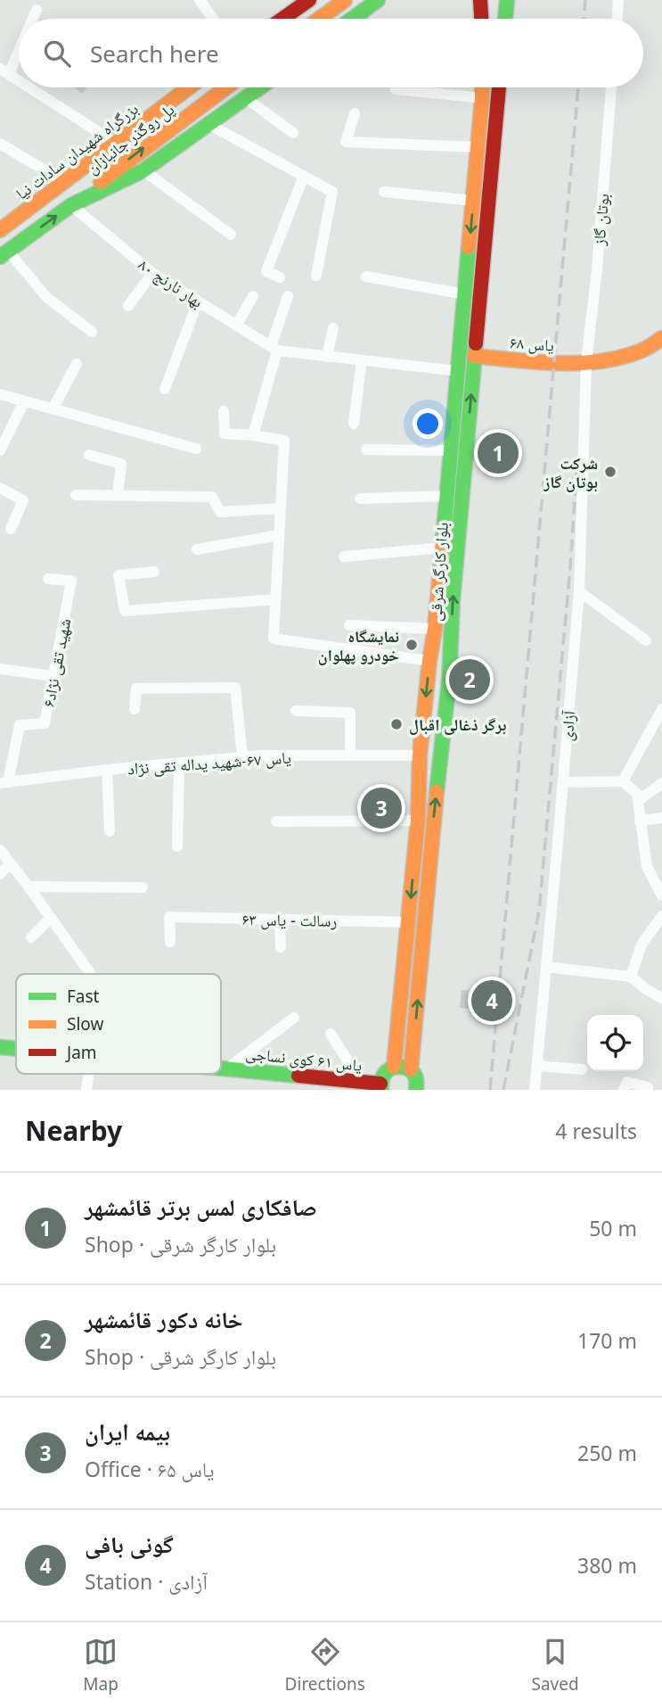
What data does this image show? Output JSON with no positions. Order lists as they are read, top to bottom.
{
  "streets": {
    "main road": [
      "پل روگذر جانبازان",
      "بزرگراه شهیدان سادات نیا",
      "یاس ۶۸",
      "بلوار کارگر شرقی",
      "یاس ۶۱ کوی نساجی"
    ],
    "street": [
      "بوتان گاز",
      "بهار نارنج ۸۰",
      "شهید تقی نژاد۶",
      "آزادی",
      "یاس ۶۷-شهید یداله تقی نژاد",
      "رسالت - یاس ۶۳"
    ]
  },
  "crossings": [
    ["پل روگذر جانبازان", "بهار نارنج ۸۰"],
    ["بوتان گاز", "یاس ۶۸"],
    ["بوتان گاز", "آزادی"],
    ["یاس ۶۸", "بلوار کارگر شرقی"],
    ["یاس ۶۸", "آزادی"],
    ["بلوار کارگر شرقی", "یاس ۶۷-شهید یداله تقی نژاد"],
    ["بلوار کارگر شرقی", "رسالت - یاس ۶۳"],
    ["شهید تقی نژاد۶", "یاس ۶۷-شهید یداله تقی نژاد"]
  ],
  "places": ["شرکت بوتان گاز", "نمایشگاه خودرو پهلوان", "برگر ذغالی اقبال"],
  "legend": ["Fast", "Slow", "Jam"],
  "page": {
    "search": "Search here",
    "pins": [
      "1",
      "2",
      "3",
      "4"
    ],
    "heading": ["Nearby", "4 results"],
    "list": [
      {
        "mark": "1",
        "name": "صافکاری لمس برتر قائمشهر",
        "note": "Shop · بلوار کارگر شرقی",
        "value": "50 m"
      },
      {
        "mark": "2",
        "name": "خانه دکور قائمشهر",
        "note": "Shop · بلوار کارگر شرقی",
        "value": "170 m"
      },
      {
        "mark": "3",
        "name": "بیمه ایران",
        "note": "Office · یاس ۶۵",
        "value": "250 m"
      },
      {
        "mark": "4",
        "name": "گونی بافی",
        "note": "Station · آزادی",
        "value": "380 m"
      }
    ],
    "nav": ["Map", "Directions", "Saved"]
  }
}
